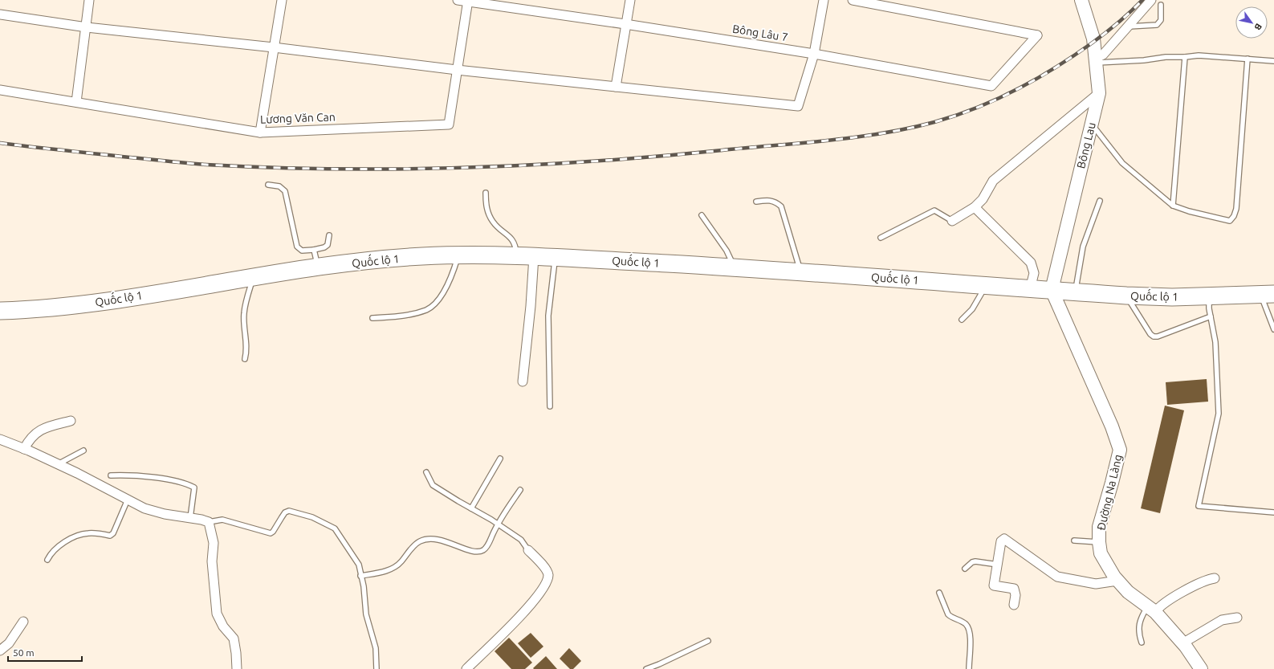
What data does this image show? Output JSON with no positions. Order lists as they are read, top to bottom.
{
  "streets": {
    "highway": ["Quốc lộ 1"],
    "main road": ["Bông Lau", "Đường Na Làng"],
    "street": ["Bông Lâu 7", "Lương Văn Can"]
  },
  "crossings": [
    ["Bông Lau", "Quốc lộ 1"],
    ["Bông Lau", "Đường Na Làng"],
    ["Quốc lộ 1", "Đường Na Làng"]
  ],
  "scale_bar": "50 m",
  "north": "bottom right"
}
